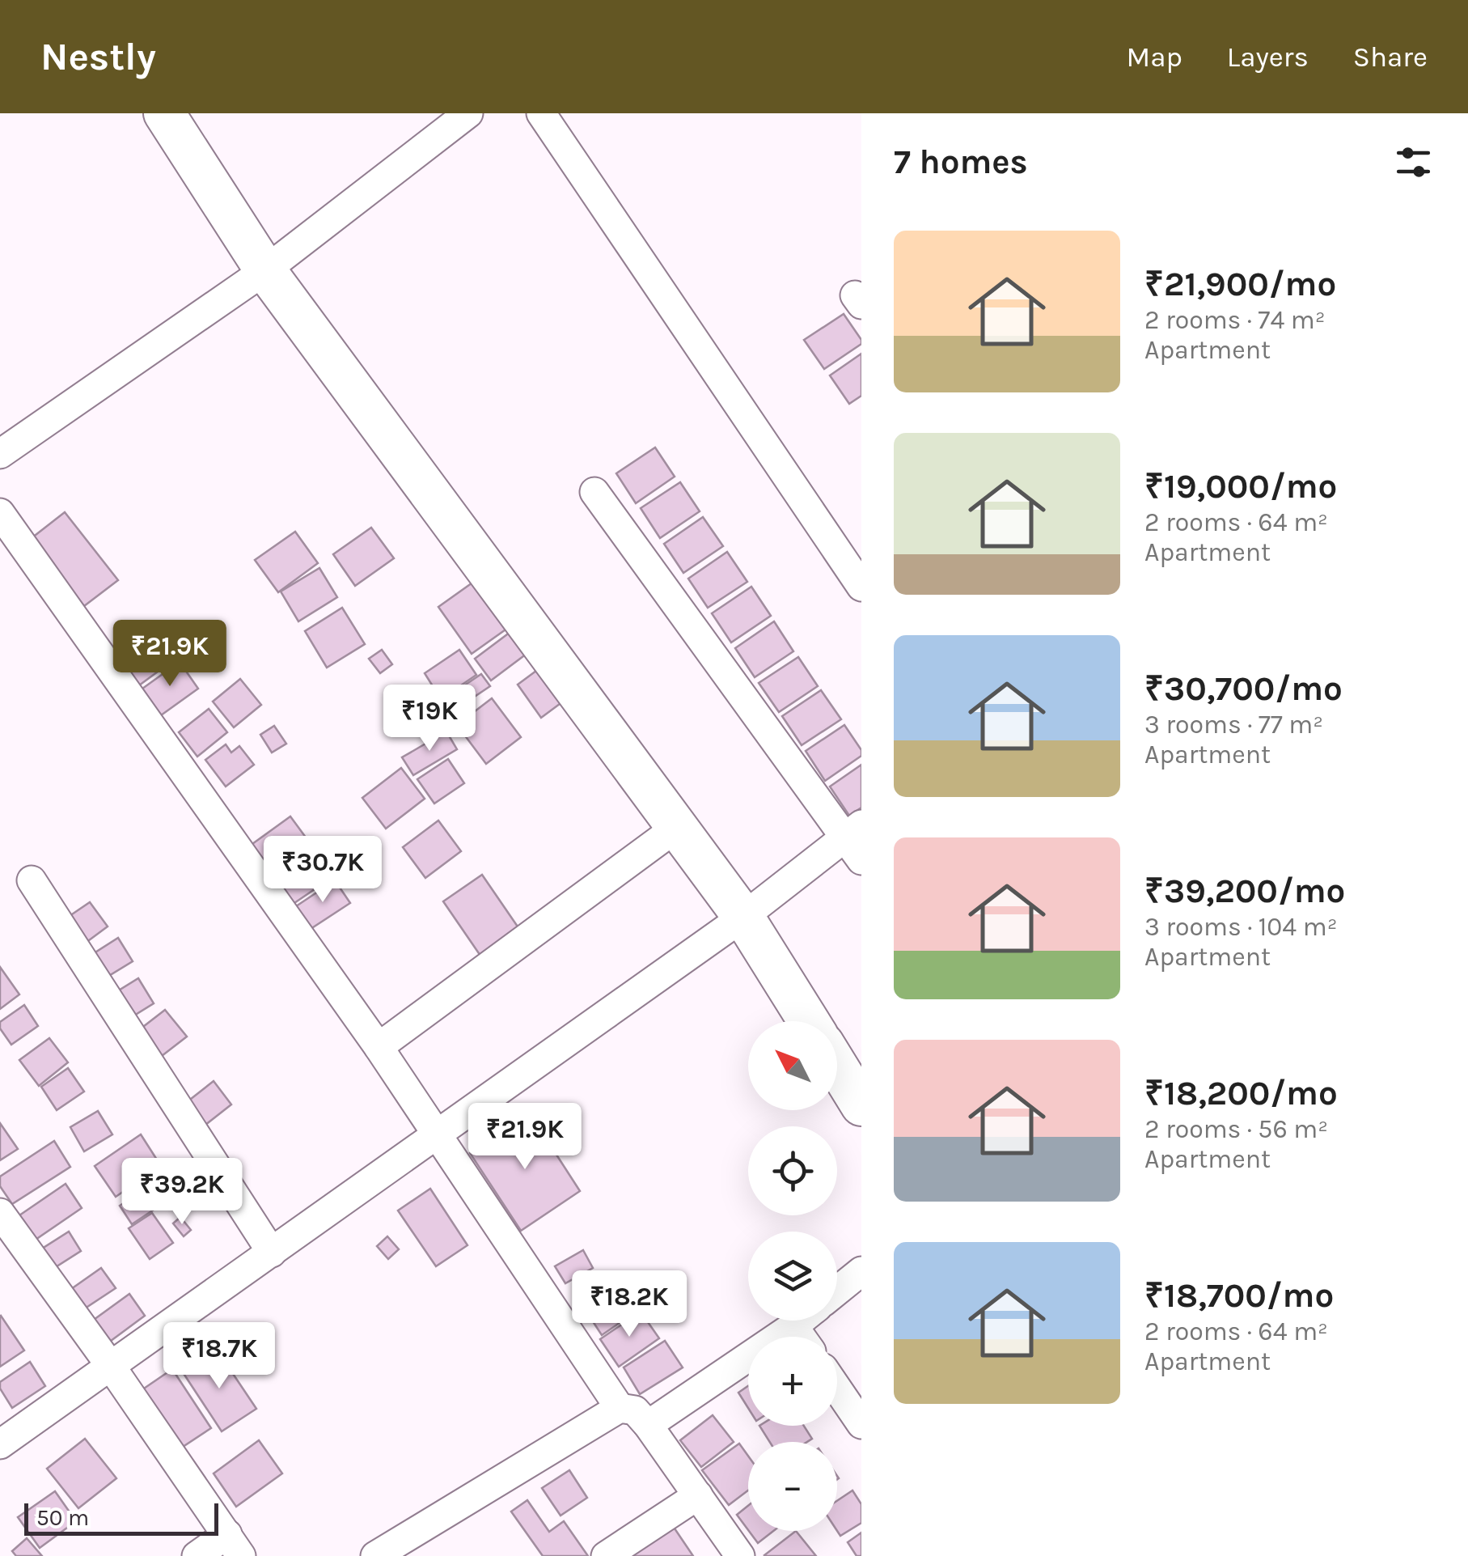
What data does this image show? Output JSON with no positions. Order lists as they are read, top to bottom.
{
  "scale_bar": "50 m",
  "north": "top left",
  "page": {
    "header": "Nestly",
    "nav": ["Map", "Layers", "Share"],
    "heading": "7 homes",
    "list": [
      {
        "name": "₹21,900/mo",
        "note": "2 rooms · 74 m² · Apartment"
      },
      {
        "name": "₹19,000/mo",
        "note": "2 rooms · 64 m² · Apartment"
      },
      {
        "name": "₹30,700/mo",
        "note": "3 rooms · 77 m² · Apartment"
      },
      {
        "name": "₹39,200/mo",
        "note": "3 rooms · 104 m² · Apartment"
      },
      {
        "name": "₹18,200/mo",
        "note": "2 rooms · 56 m² · Apartment"
      },
      {
        "name": "₹18,700/mo",
        "note": "2 rooms · 64 m² · Apartment"
      }
    ],
    "price": [
      "₹21.9K",
      "₹19K",
      "₹30.7K",
      "₹21.9K",
      "₹39.2K",
      "₹18.2K",
      "₹18.7K"
    ],
    "map_buttons": ["+", "−"],
    "scale": "50 m"
  }
}
